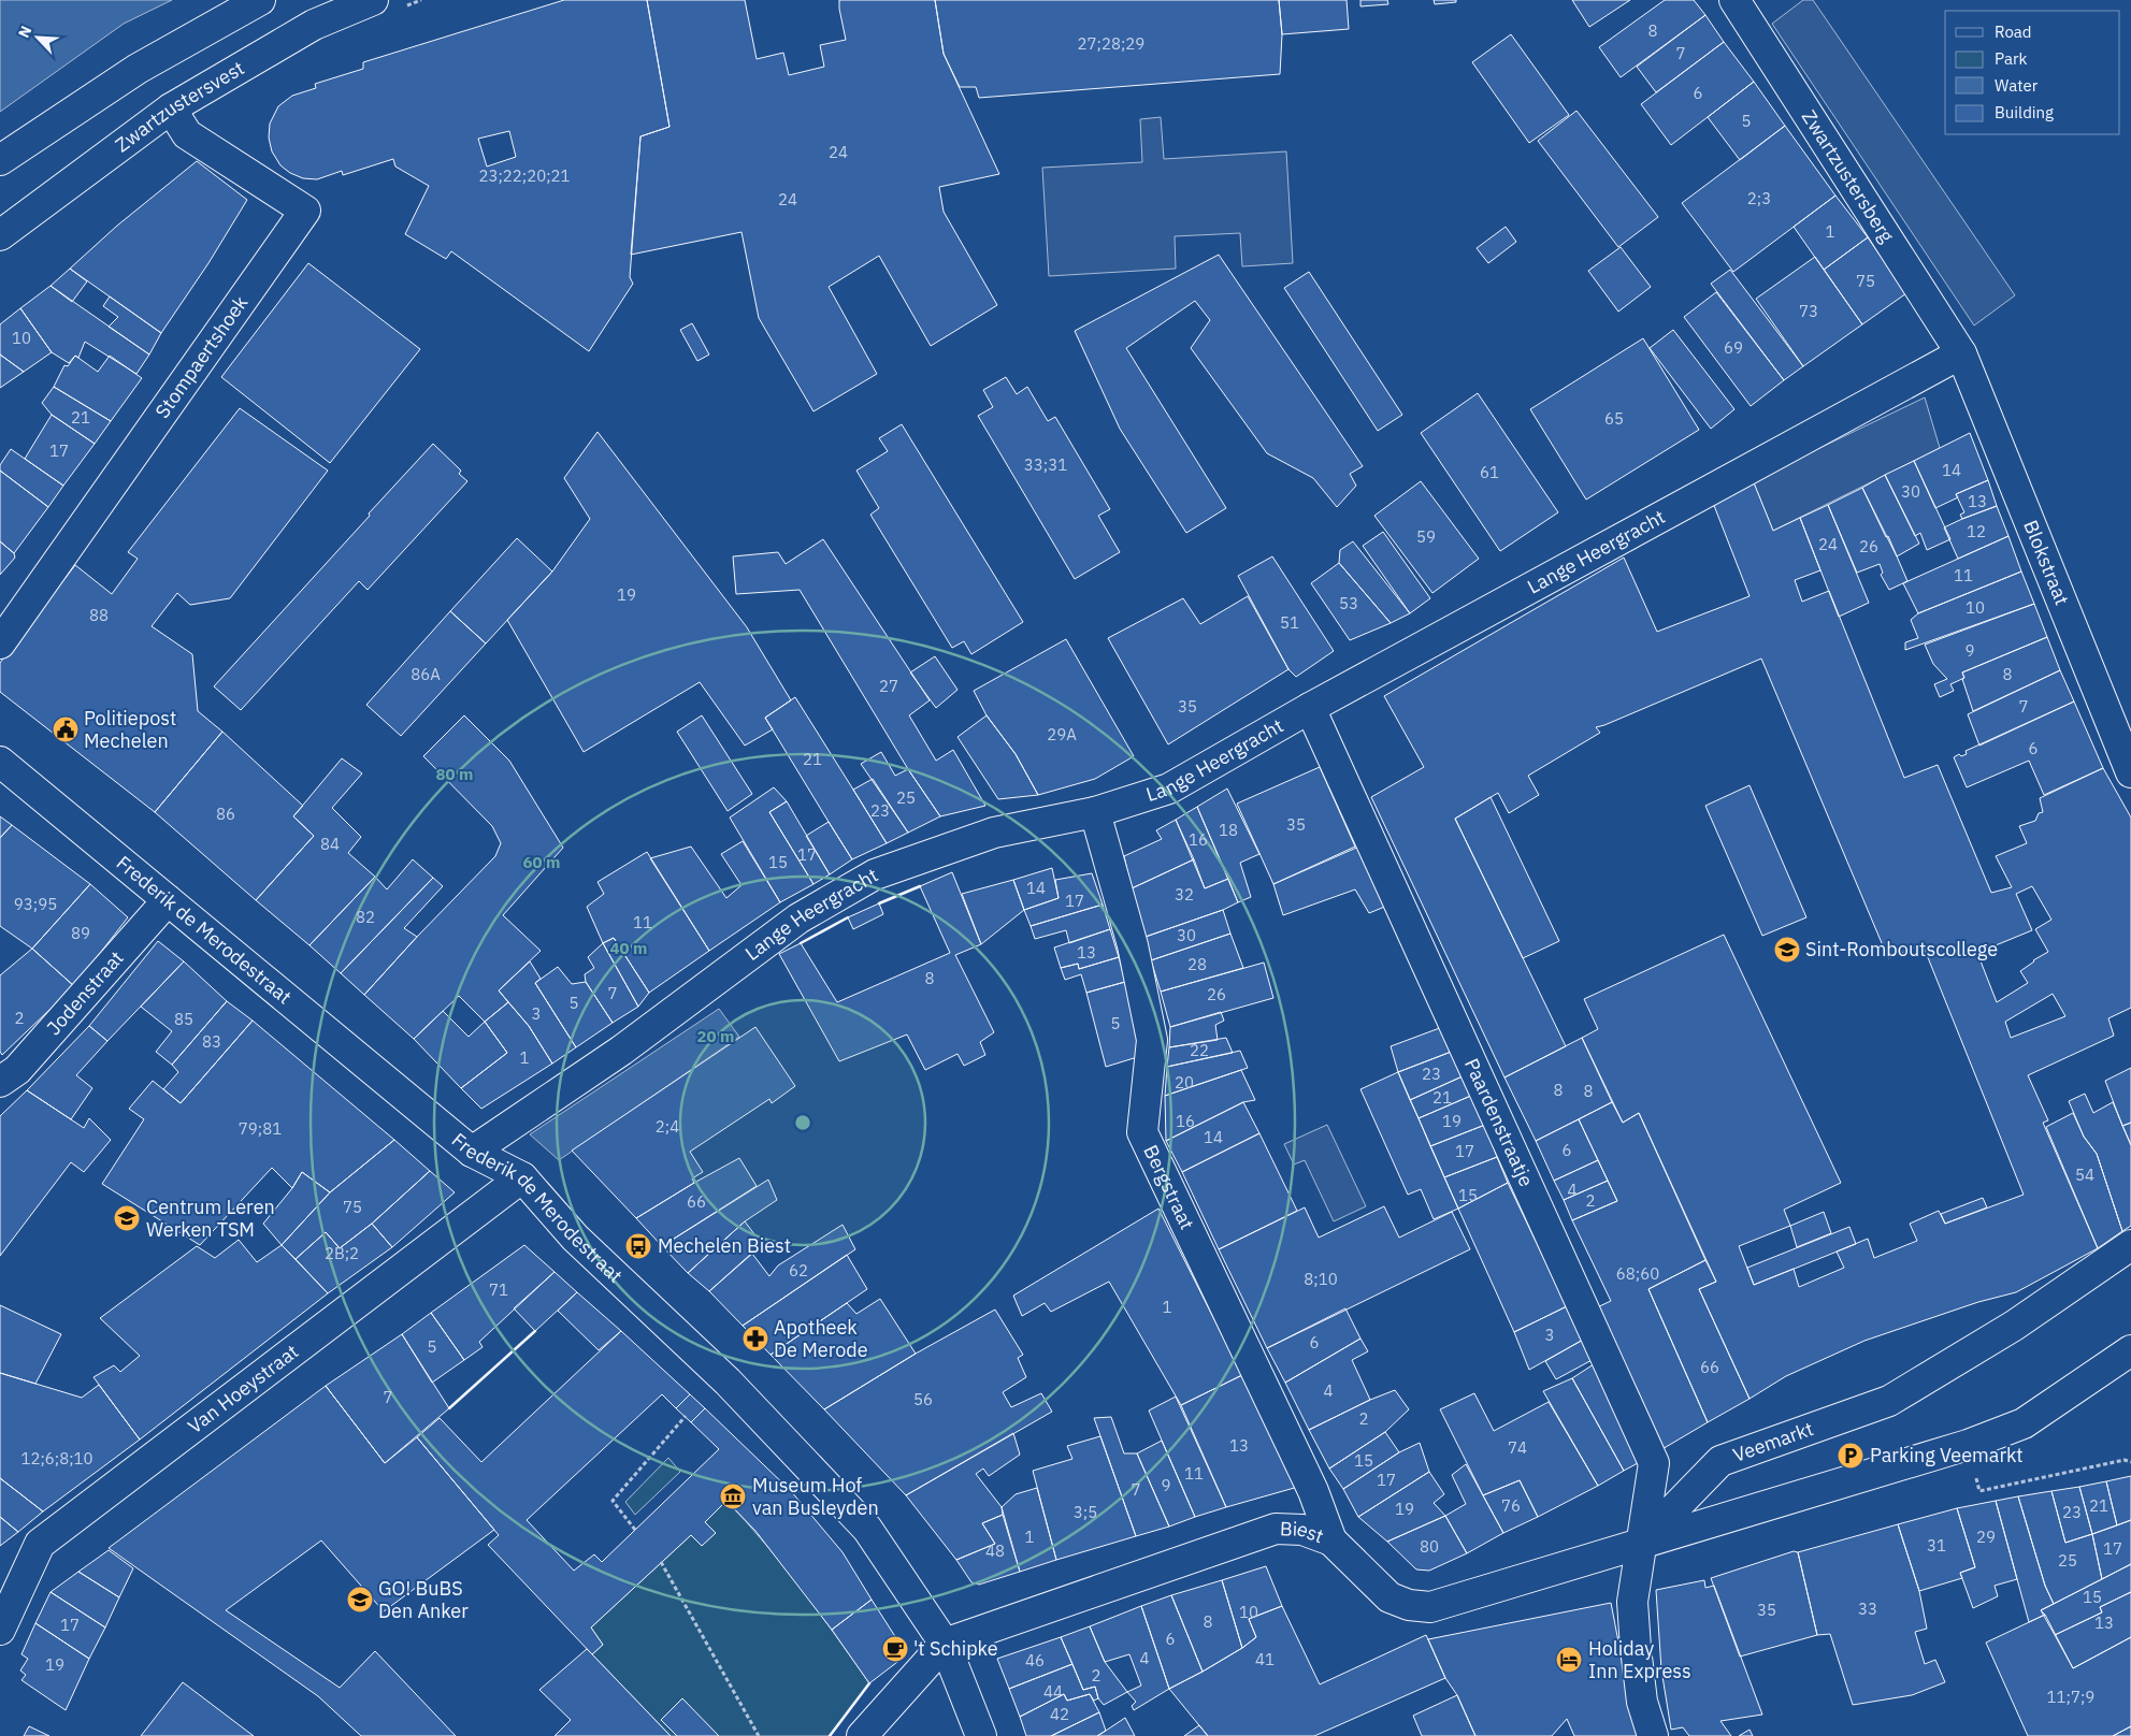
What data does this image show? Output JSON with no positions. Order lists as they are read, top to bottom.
{
  "streets": {
    "street": [
      "Zwartzustersvest",
      "Zwartzustersberg",
      "Stompaertshoek",
      "Lange Heergracht",
      "Blokstraat",
      "Frederik de Merodestraat",
      "Jodenstraat",
      "Paardenstraatje",
      "Bergstraat",
      "Van Hoeystraat",
      "Veemarkt",
      "Biest"
    ]
  },
  "crossings": [
    ["Zwartzustersvest", "Stompaertshoek"],
    ["Zwartzustersberg", "Lange Heergracht"],
    ["Zwartzustersberg", "Blokstraat"],
    ["Lange Heergracht", "Blokstraat"],
    ["Lange Heergracht", "Frederik de Merodestraat"],
    ["Lange Heergracht", "Paardenstraatje"],
    ["Lange Heergracht", "Bergstraat"],
    ["Frederik de Merodestraat", "Jodenstraat"],
    ["Frederik de Merodestraat", "Van Hoeystraat"],
    ["Frederik de Merodestraat", "Biest"],
    ["Paardenstraatje", "Veemarkt"],
    ["Paardenstraatje", "Biest"],
    ["Bergstraat", "Biest"],
    ["Veemarkt", "Biest"]
  ],
  "places": {
    "public building": ["Politiepost Mechelen"],
    "school or university": ["Sint-Romboutscollege", "Centrum Leren Werken TSM", "GO! BuBS Den Anker"],
    "bus stop": ["Mechelen Biest"],
    "pharmacy": ["Apotheek De Merode"],
    "parking": ["Parking Veemarkt"],
    "museum": ["Museum Hof van Busleyden"],
    "cafe": ["'t Schipke"],
    "hotel": ["Holiday Inn Express"]
  },
  "house_numbers": [
    "8",
    "27;28;29",
    "7",
    "6",
    "5",
    "24",
    "23;22;20;21",
    "2;3",
    "24",
    "1",
    "75",
    "73",
    "10",
    "69",
    "21",
    "65",
    "17",
    "33;31",
    "14",
    "61",
    "30",
    "13",
    "12",
    "59",
    "24",
    "26",
    "11",
    "19",
    "53",
    "10",
    "88",
    "51",
    "9",
    "86A",
    "8",
    "27",
    "35",
    "7",
    "29A",
    "6",
    "21",
    "25",
    "23",
    "86",
    "35",
    "18",
    "16",
    "84",
    "17",
    "15",
    "14",
    "32",
    "17",
    "93;95",
    "82",
    "11",
    "89",
    "30",
    "13",
    "28",
    "8",
    "7",
    "26",
    "5",
    "3",
    "2",
    "85",
    "5",
    "83",
    "22",
    "1",
    "23",
    "20",
    "8",
    "8",
    "21",
    "16",
    "19",
    "2;4",
    "79;81",
    "14",
    "6",
    "17",
    "54",
    "4",
    "15",
    "2",
    "66",
    "75",
    "2B;2",
    "62",
    "68;60",
    "8;10",
    "71",
    "1",
    "3",
    "6",
    "5",
    "66",
    "4",
    "7",
    "56",
    "2",
    "13",
    "74",
    "12;6;8;10",
    "15",
    "11",
    "17",
    "9",
    "7",
    "76",
    "21",
    "19",
    "3;5",
    "23",
    "1",
    "29",
    "31",
    "80",
    "17",
    "48",
    "25",
    "15",
    "33",
    "35",
    "10",
    "8",
    "13",
    "17",
    "6",
    "4",
    "41",
    "46",
    "19",
    "2",
    "44",
    "11;7;9",
    "42"
  ],
  "legend": [
    "Road",
    "Park",
    "Water",
    "Building"
  ],
  "north": "top left",
  "rings": [
    "80 m",
    "60 m",
    "40 m",
    "20 m"
  ]
}
